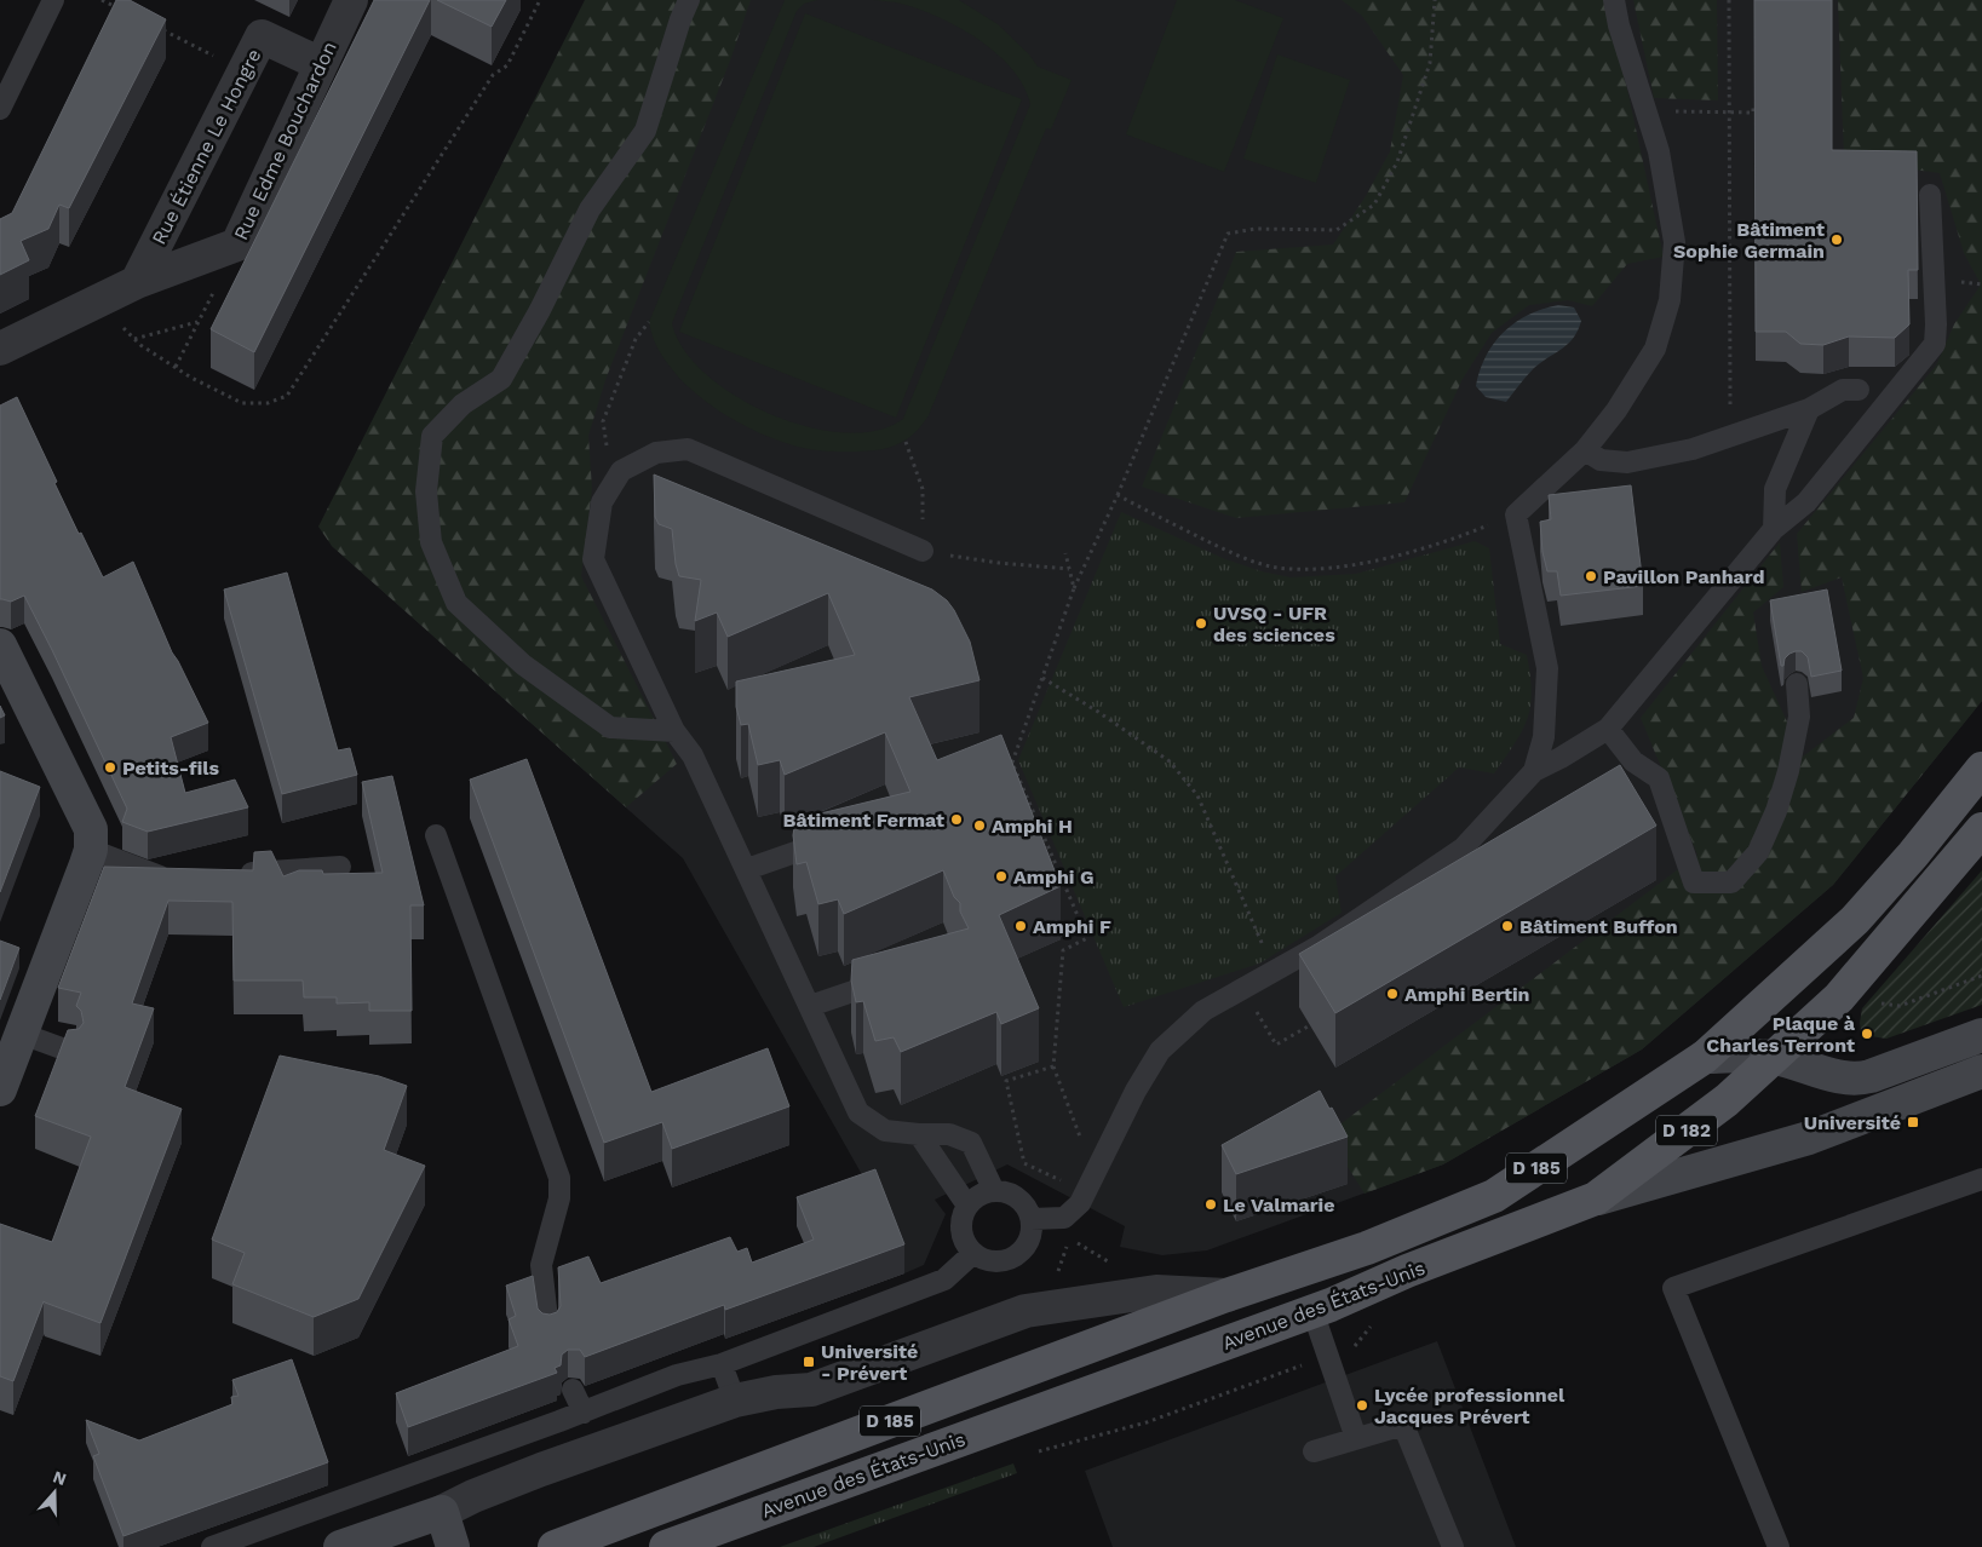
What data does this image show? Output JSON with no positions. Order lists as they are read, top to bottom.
{
  "streets": {
    "main road": ["D 182", "D 185", "Avenue des États-Unis"],
    "street": ["Rue Edme Bouchardon", "Rue Étienne Le Hongre"]
  },
  "crossings": [
    ["Rue Edme Bouchardon", "Rue Étienne Le Hongre"],
    ["D 182", "Avenue des États-Unis"]
  ],
  "places": {
    "other": [
      "Bâtiment Sophie Germain",
      "Pavillon Panhard",
      "UVSQ - UFR des sciences",
      "Petits-fils",
      "Bâtiment Fermat",
      "Amphi H",
      "Amphi G",
      "Amphi F",
      "Bâtiment Buffon",
      "Amphi Bertin",
      "Plaque à Charles Terront",
      "Le Valmarie",
      "Lycée professionnel Jacques Prévert"
    ],
    "transit": ["Université", "Université - Prévert"]
  },
  "north": "top"
}
